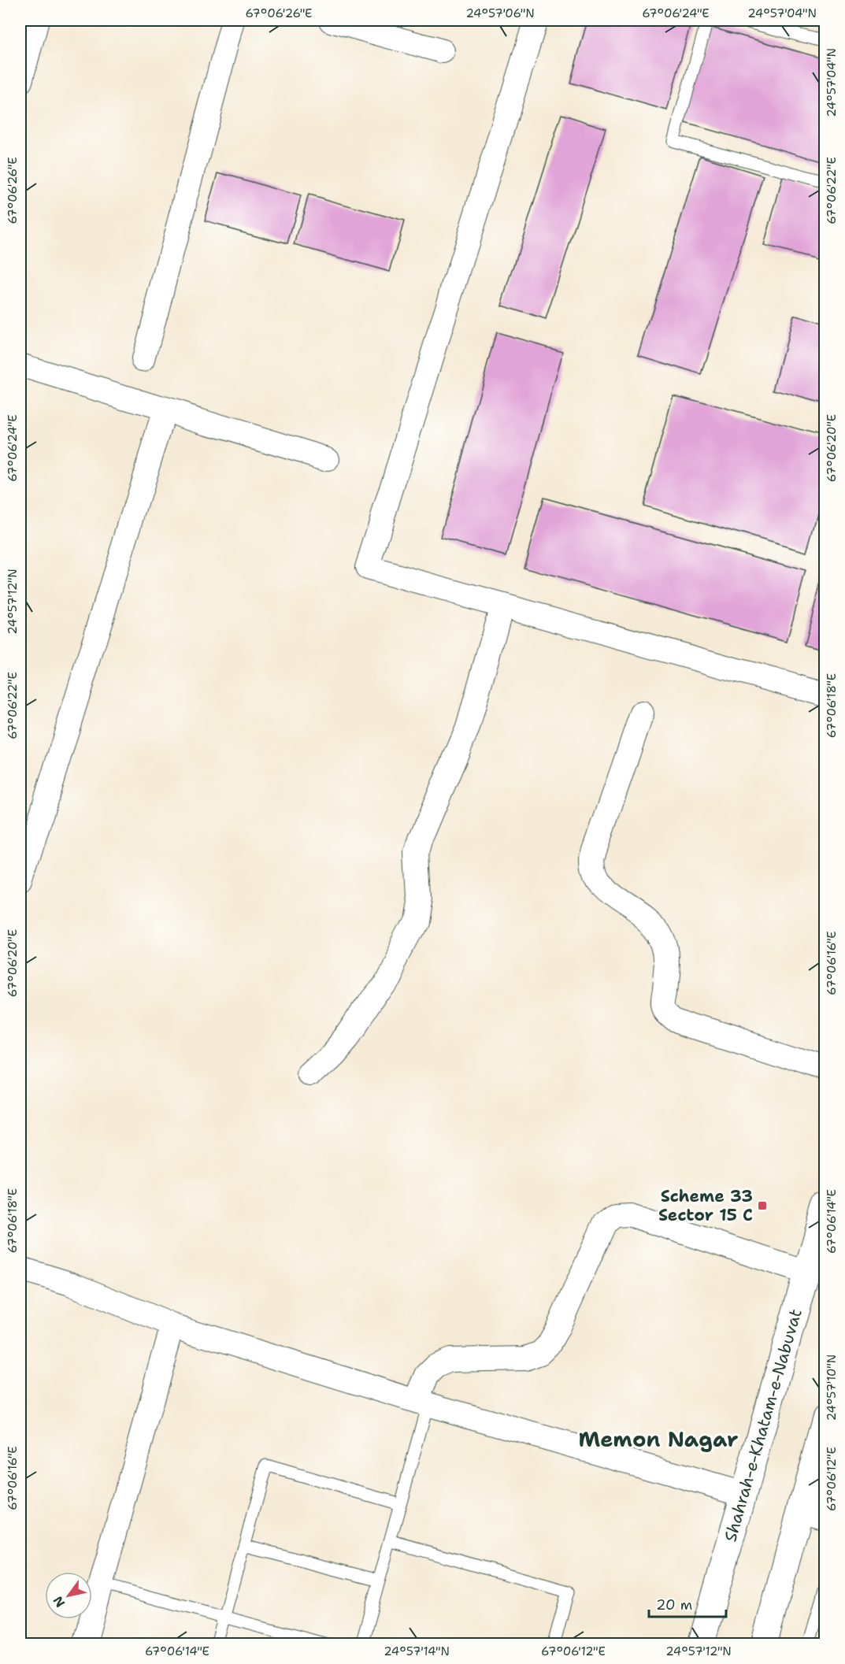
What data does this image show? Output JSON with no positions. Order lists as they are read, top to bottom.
{
  "streets": {
    "main road": ["Shahrah-e-Khatam-e-Nabuvat"]
  },
  "districts": ["Memon Nagar"],
  "places": {
    "transit": ["Scheme 33 Sector 15 C"]
  },
  "scale_bar": "20 m",
  "north": "bottom left",
  "coordinates": [
    "67°06'26\"E",
    "24°57'06\"N",
    "67°06'24\"E",
    "24°57'04\"N",
    "67°06'22\"E",
    "67°06'20\"E",
    "24°57'12\"N",
    "67°06'18\"E",
    "67°06'16\"E",
    "67°06'14\"E",
    "24°57'10\"N",
    "67°06'12\"E",
    "24°57'14\"N"
  ]
}
